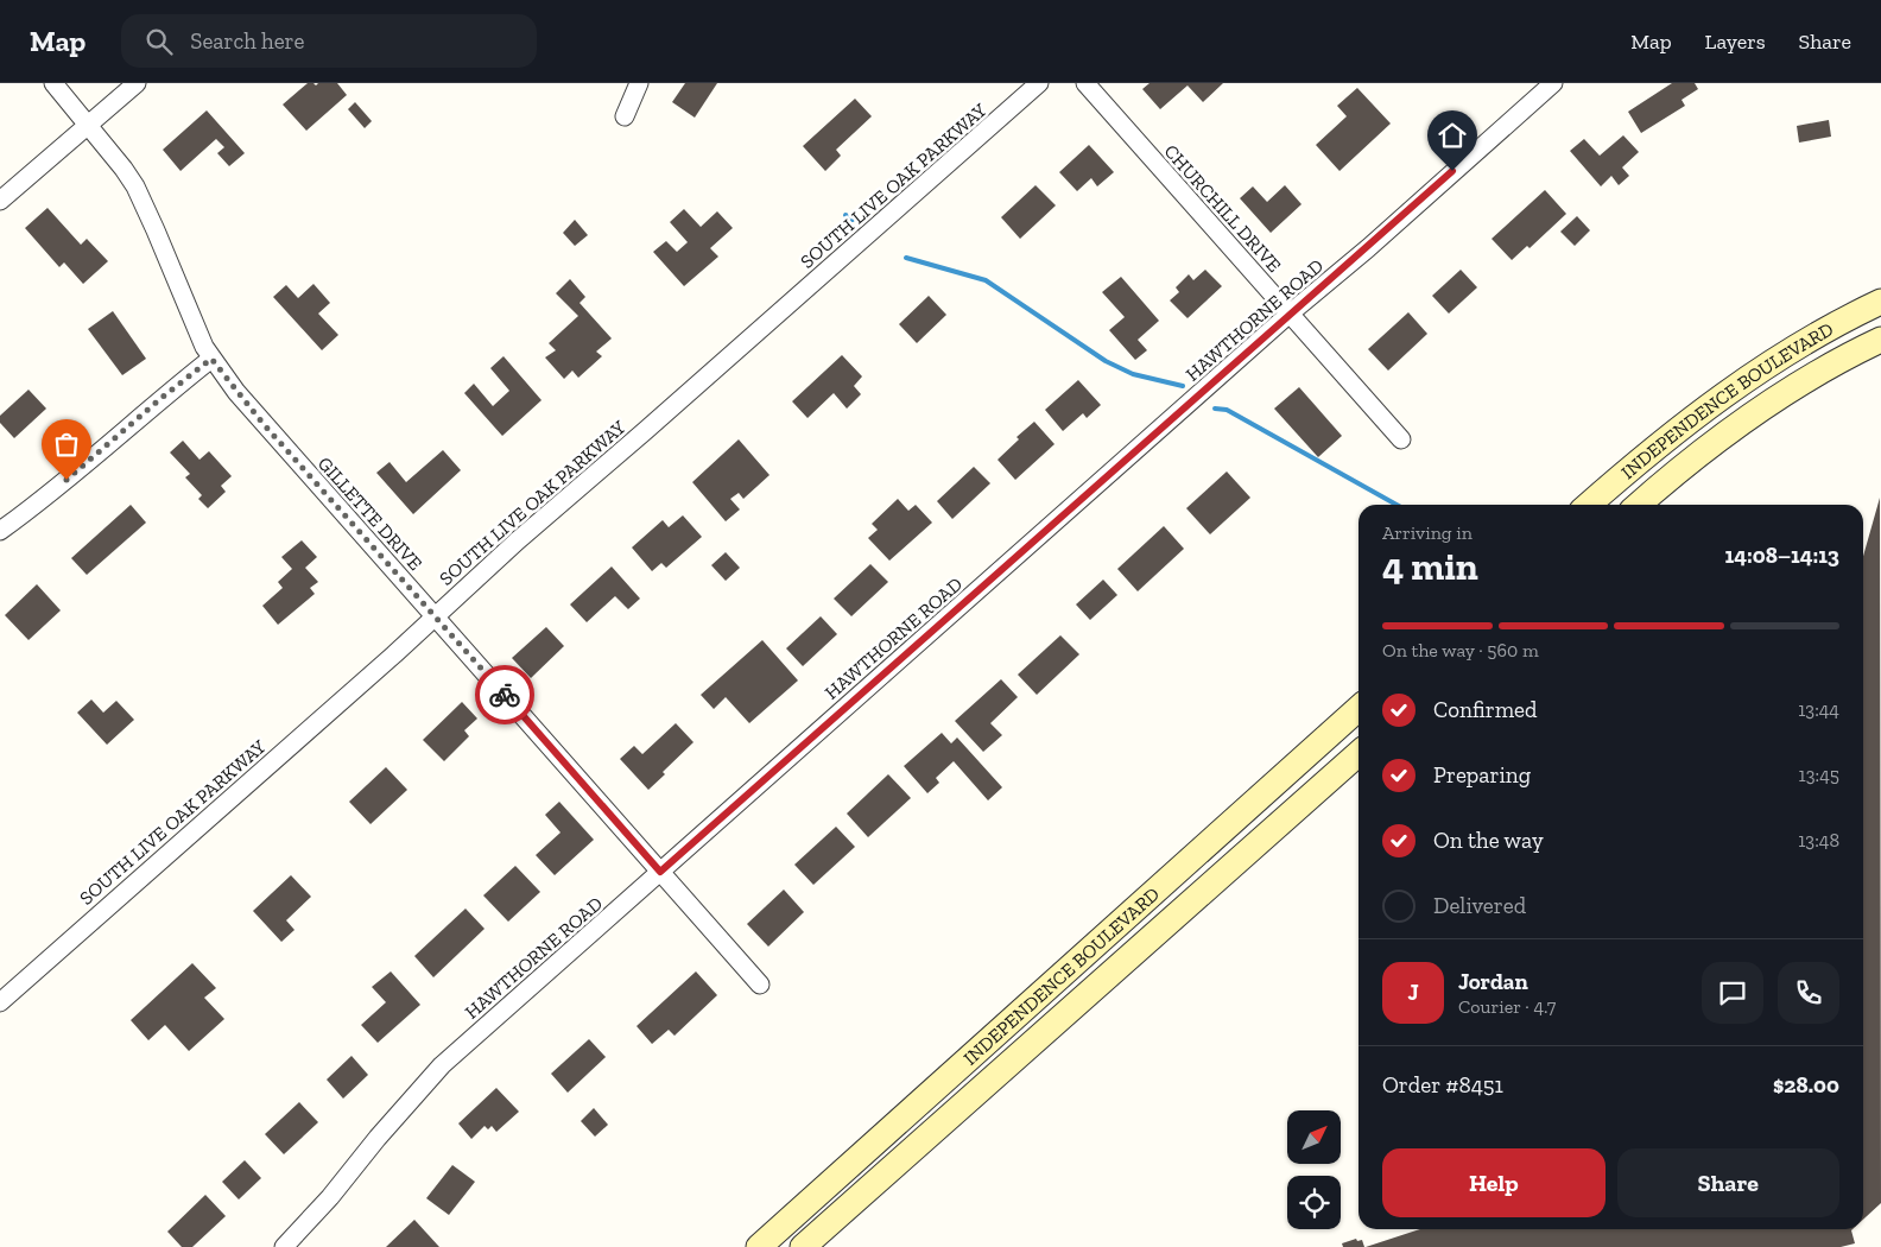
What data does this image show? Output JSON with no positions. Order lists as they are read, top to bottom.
{
  "streets": {
    "main road": ["INDEPENDENCE BOULEVARD"],
    "street": [
      "SOUTH LIVE OAK PARKWAY",
      "CHURCHILL DRIVE",
      "HAWTHORNE ROAD",
      "GILLETTE DRIVE"
    ]
  },
  "crossings": [
    ["SOUTH LIVE OAK PARKWAY", "GILLETTE DRIVE"],
    ["CHURCHILL DRIVE", "HAWTHORNE ROAD"],
    ["HAWTHORNE ROAD", "GILLETTE DRIVE"]
  ],
  "north": "top right",
  "page": {
    "header": "Map",
    "search": "Search here",
    "nav": ["Map", "Layers", "Share"],
    "heading": ["4 min", "Arriving in", "14:08–14:13"],
    "panel": [
      "Jordan",
      "Courier · 4.7",
      "Order #8451",
      "$28.00"
    ],
    "bar": "On the way · 560 m",
    "list": [
      ["Confirmed", "13:44"],
      ["Preparing", "13:45"],
      ["On the way", "13:48"],
      "Delivered"
    ],
    "round": "J",
    "buttons": ["Help", "Share"]
  }
}
